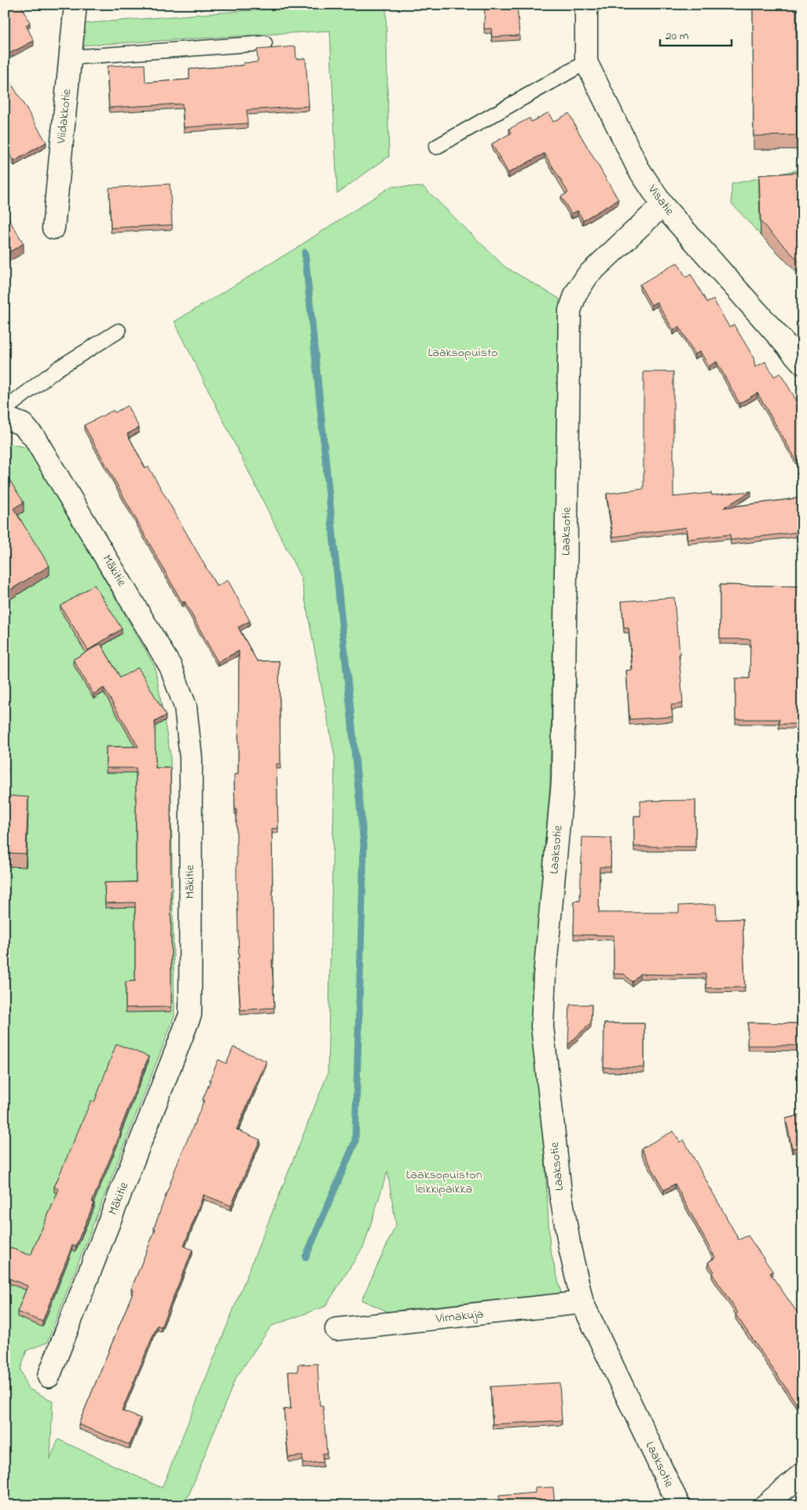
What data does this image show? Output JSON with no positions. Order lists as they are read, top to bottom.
{
  "streets": {
    "street": [
      "Viidakkotie",
      "Visatie",
      "Laaksotie",
      "Mäkitie",
      "Virnakuja"
    ]
  },
  "crossings": [
    ["Visatie", "Laaksotie"],
    ["Laaksotie", "Virnakuja"]
  ],
  "parks": ["Laaksopuisto", "Laaksopuiston leikkipaikka"],
  "scale_bar": "20 m"
}
